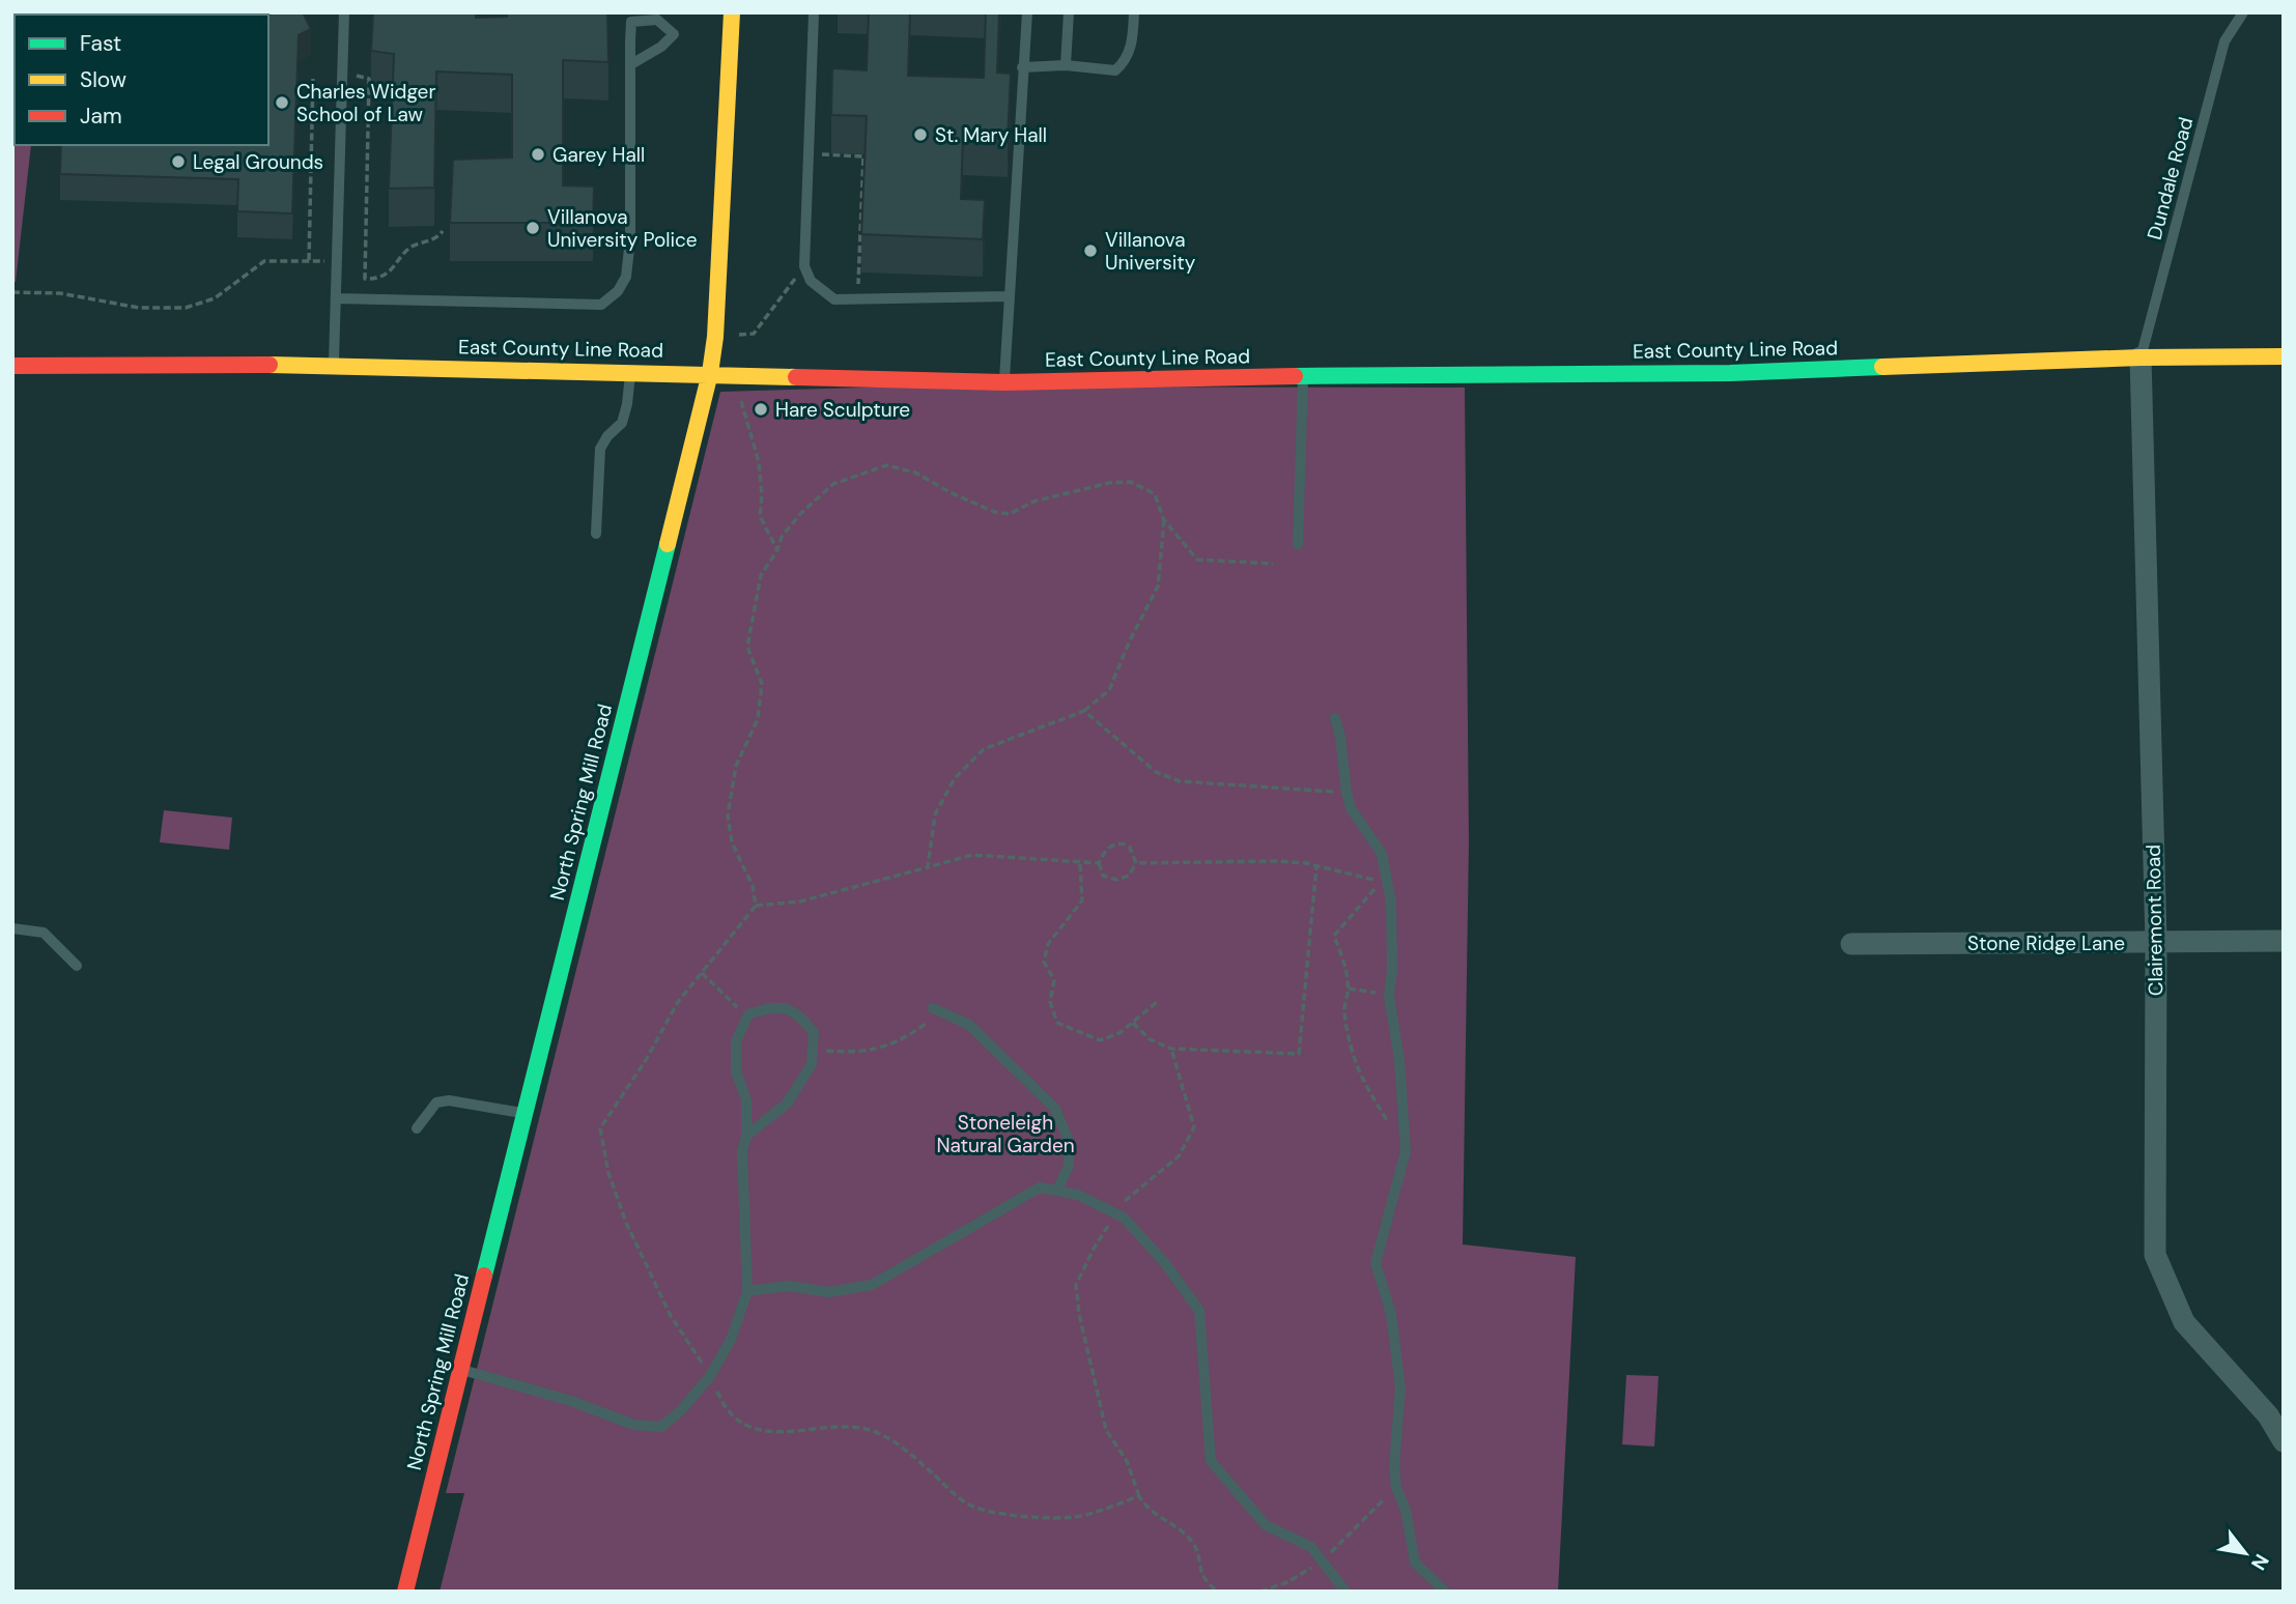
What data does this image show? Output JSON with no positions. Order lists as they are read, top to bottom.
{
  "streets": {
    "street": [
      "East County Line Road",
      "North Spring Mill Road",
      "Clairemont Road",
      "Stone Ridge Lane"
    ],
    "lane": ["Dundale Road"]
  },
  "crossings": [
    ["Dundale Road", "East County Line Road"],
    ["Dundale Road", "Clairemont Road"],
    ["East County Line Road", "North Spring Mill Road"],
    ["East County Line Road", "Clairemont Road"],
    ["Clairemont Road", "Stone Ridge Lane"]
  ],
  "parks": ["Stoneleigh Natural Garden"],
  "places": [
    "Charles Widger School of Law",
    "St. Mary Hall",
    "Garey Hall",
    "Legal Grounds",
    "Villanova University Police",
    "Villanova University",
    "Hare Sculpture"
  ],
  "legend": ["Fast", "Slow", "Jam"],
  "north": "bottom right"
}
